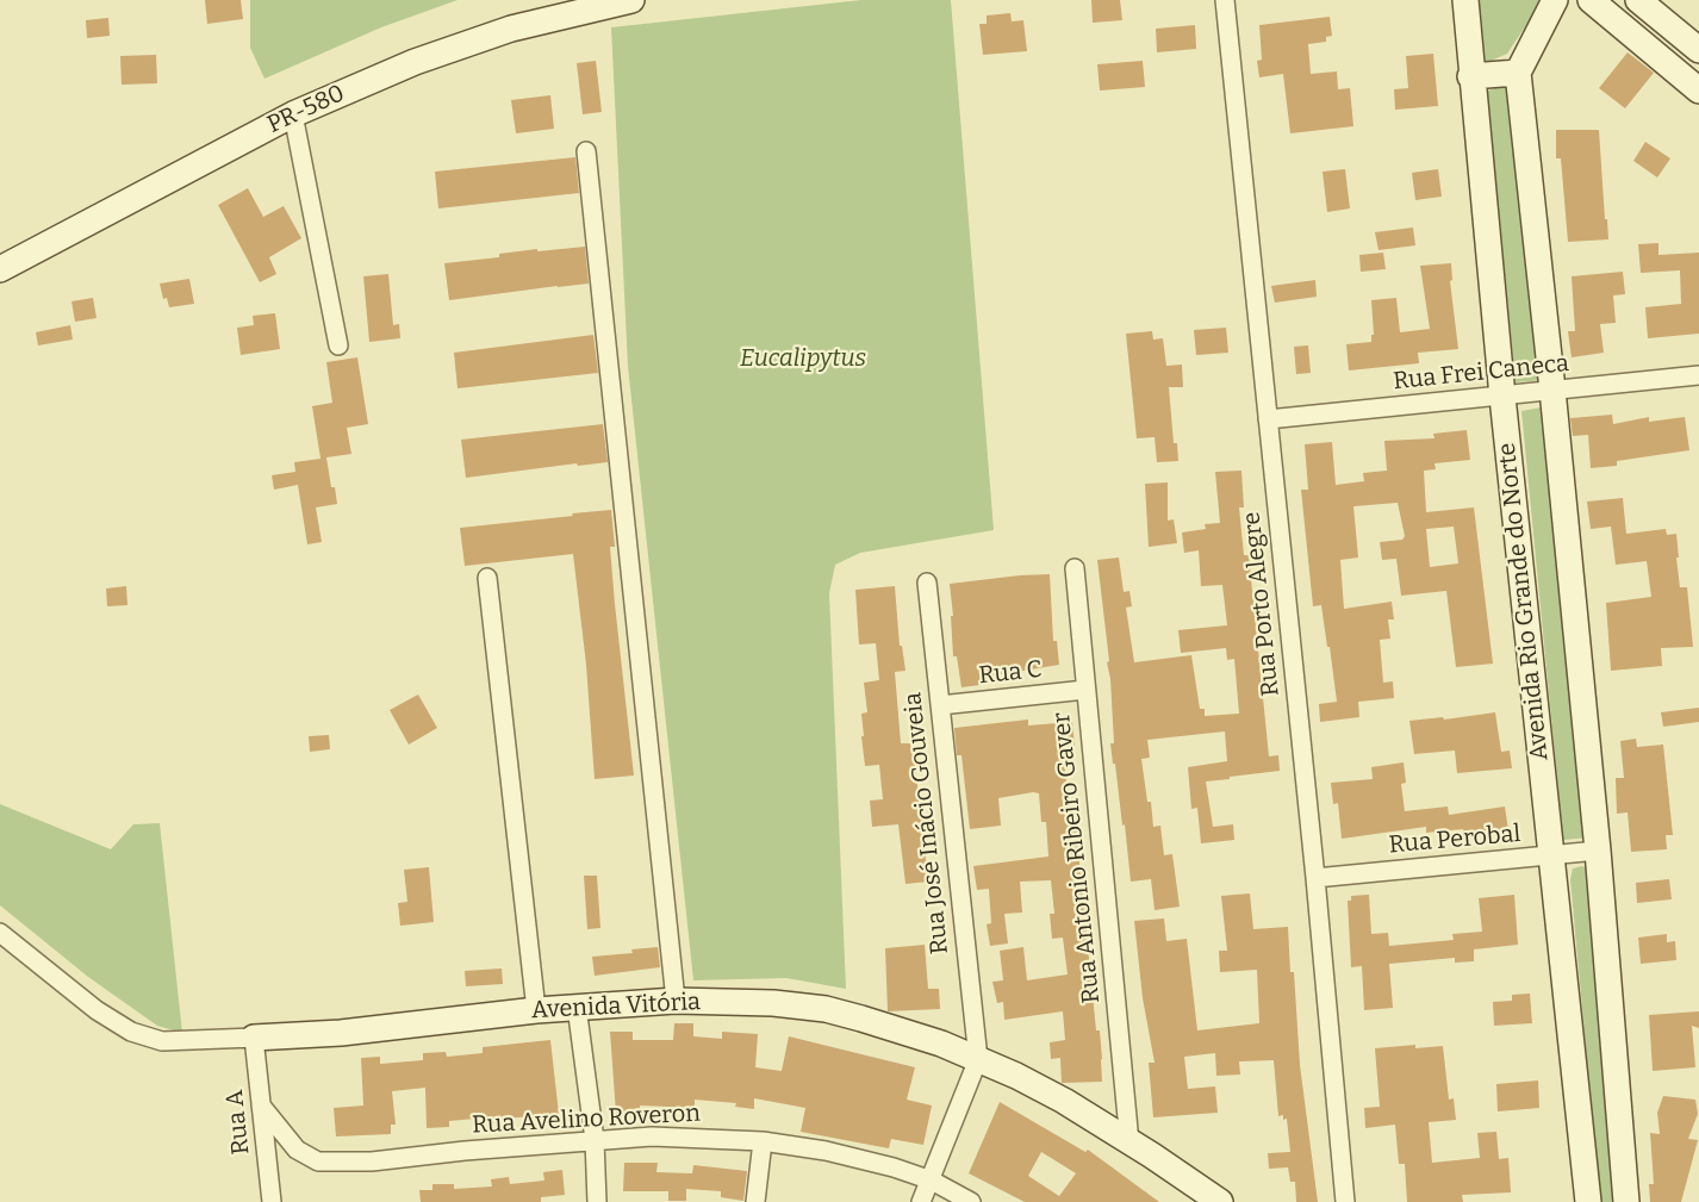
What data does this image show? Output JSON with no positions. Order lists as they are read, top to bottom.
{
  "streets": {
    "main road": ["PR-580", "Avenida Rio Grande do Norte", "Avenida Vitória"],
    "street": [
      "Rua Frei Caneca",
      "Rua Porto Alegre",
      "Rua C",
      "Rua José Inácio Gouveia",
      "Rua Perobal",
      "Rua Antonio Ribeiro Gaver",
      "Rua Avelino Roveron",
      "Rua A"
    ]
  },
  "crossings": [
    ["Rua Frei Caneca", "Avenida Rio Grande do Norte"],
    ["Rua Frei Caneca", "Rua Porto Alegre"],
    ["Avenida Rio Grande do Norte", "Rua Perobal"],
    ["Rua Porto Alegre", "Rua Perobal"],
    ["Rua C", "Rua José Inácio Gouveia"],
    ["Rua C", "Rua Antonio Ribeiro Gaver"],
    ["Rua José Inácio Gouveia", "Avenida Vitória"],
    ["Rua Antonio Ribeiro Gaver", "Avenida Vitória"],
    ["Avenida Vitória", "Rua A"],
    ["Rua Avelino Roveron", "Rua A"]
  ],
  "parks": ["Eucalipytus"]
}
